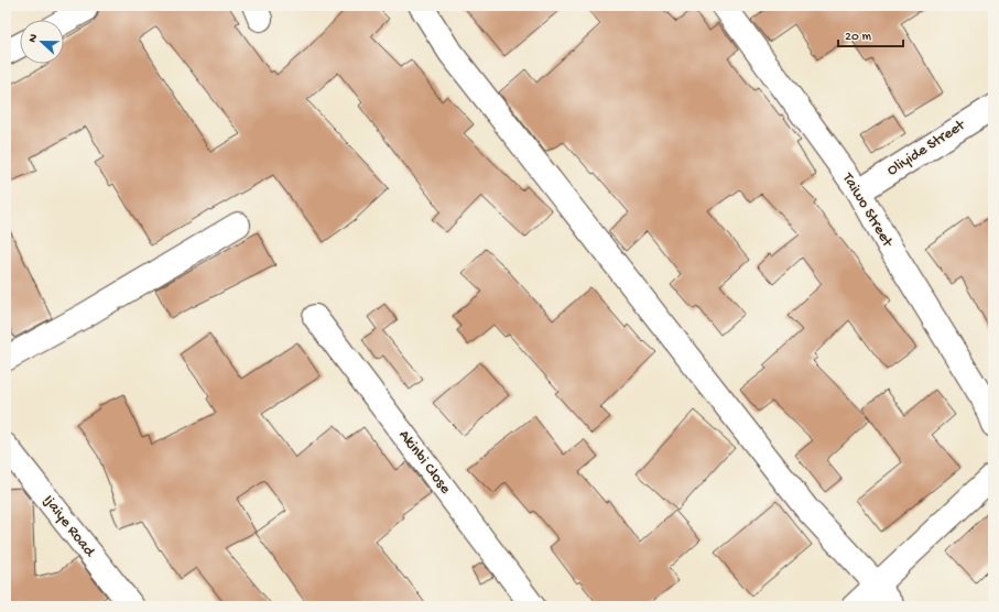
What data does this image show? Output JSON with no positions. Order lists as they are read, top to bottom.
{
  "streets": {
    "street": [
      "Oliyide Street",
      "Taiwo Street",
      "Akinbi Close",
      "Ijaiye Road"
    ]
  },
  "crossings": [
    ["Oliyide Street", "Taiwo Street"]
  ],
  "scale_bar": "20 m",
  "north": "left"
}
